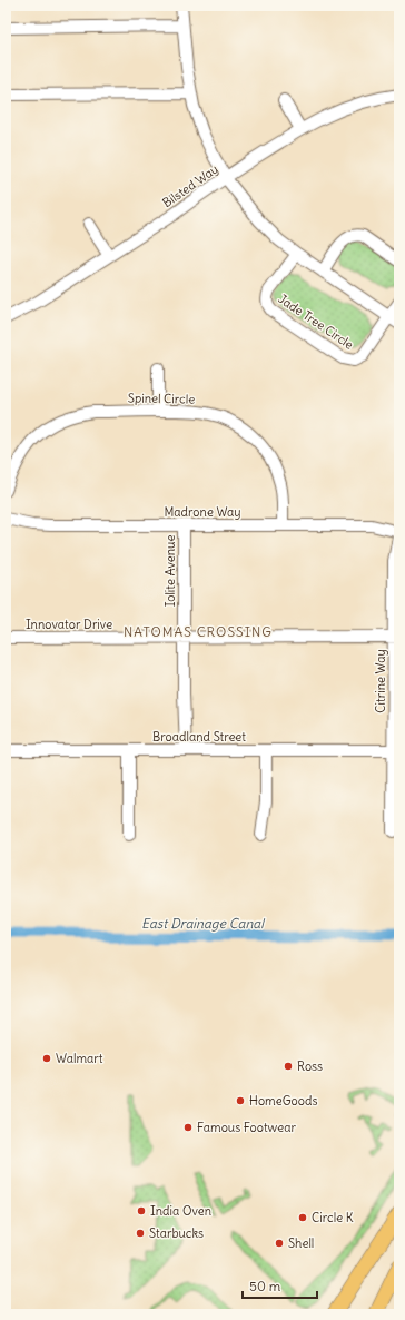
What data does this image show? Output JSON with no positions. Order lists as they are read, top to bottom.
{
  "streets": {
    "street": [
      "Bilsted Way",
      "Jade Tree Circle",
      "Spinel Circle",
      "Madrone Way",
      "Iolite Avenue",
      "Innovator Drive",
      "Citrine Way",
      "Broadland Street"
    ]
  },
  "crossings": [
    ["Spinel Circle", "Madrone Way"],
    ["Madrone Way", "Iolite Avenue"],
    ["Madrone Way", "Citrine Way"],
    ["Iolite Avenue", "Innovator Drive"],
    ["Iolite Avenue", "Broadland Street"],
    ["Innovator Drive", "Citrine Way"],
    ["Citrine Way", "Broadland Street"]
  ],
  "districts": ["NATOMAS CROSSING"],
  "water": ["East Drainage Canal"],
  "places": [
    "Walmart",
    "Ross",
    "HomeGoods",
    "Famous Footwear",
    "India Oven",
    "Circle K",
    "Starbucks",
    "Shell"
  ],
  "scale_bar": "50 m"
}
